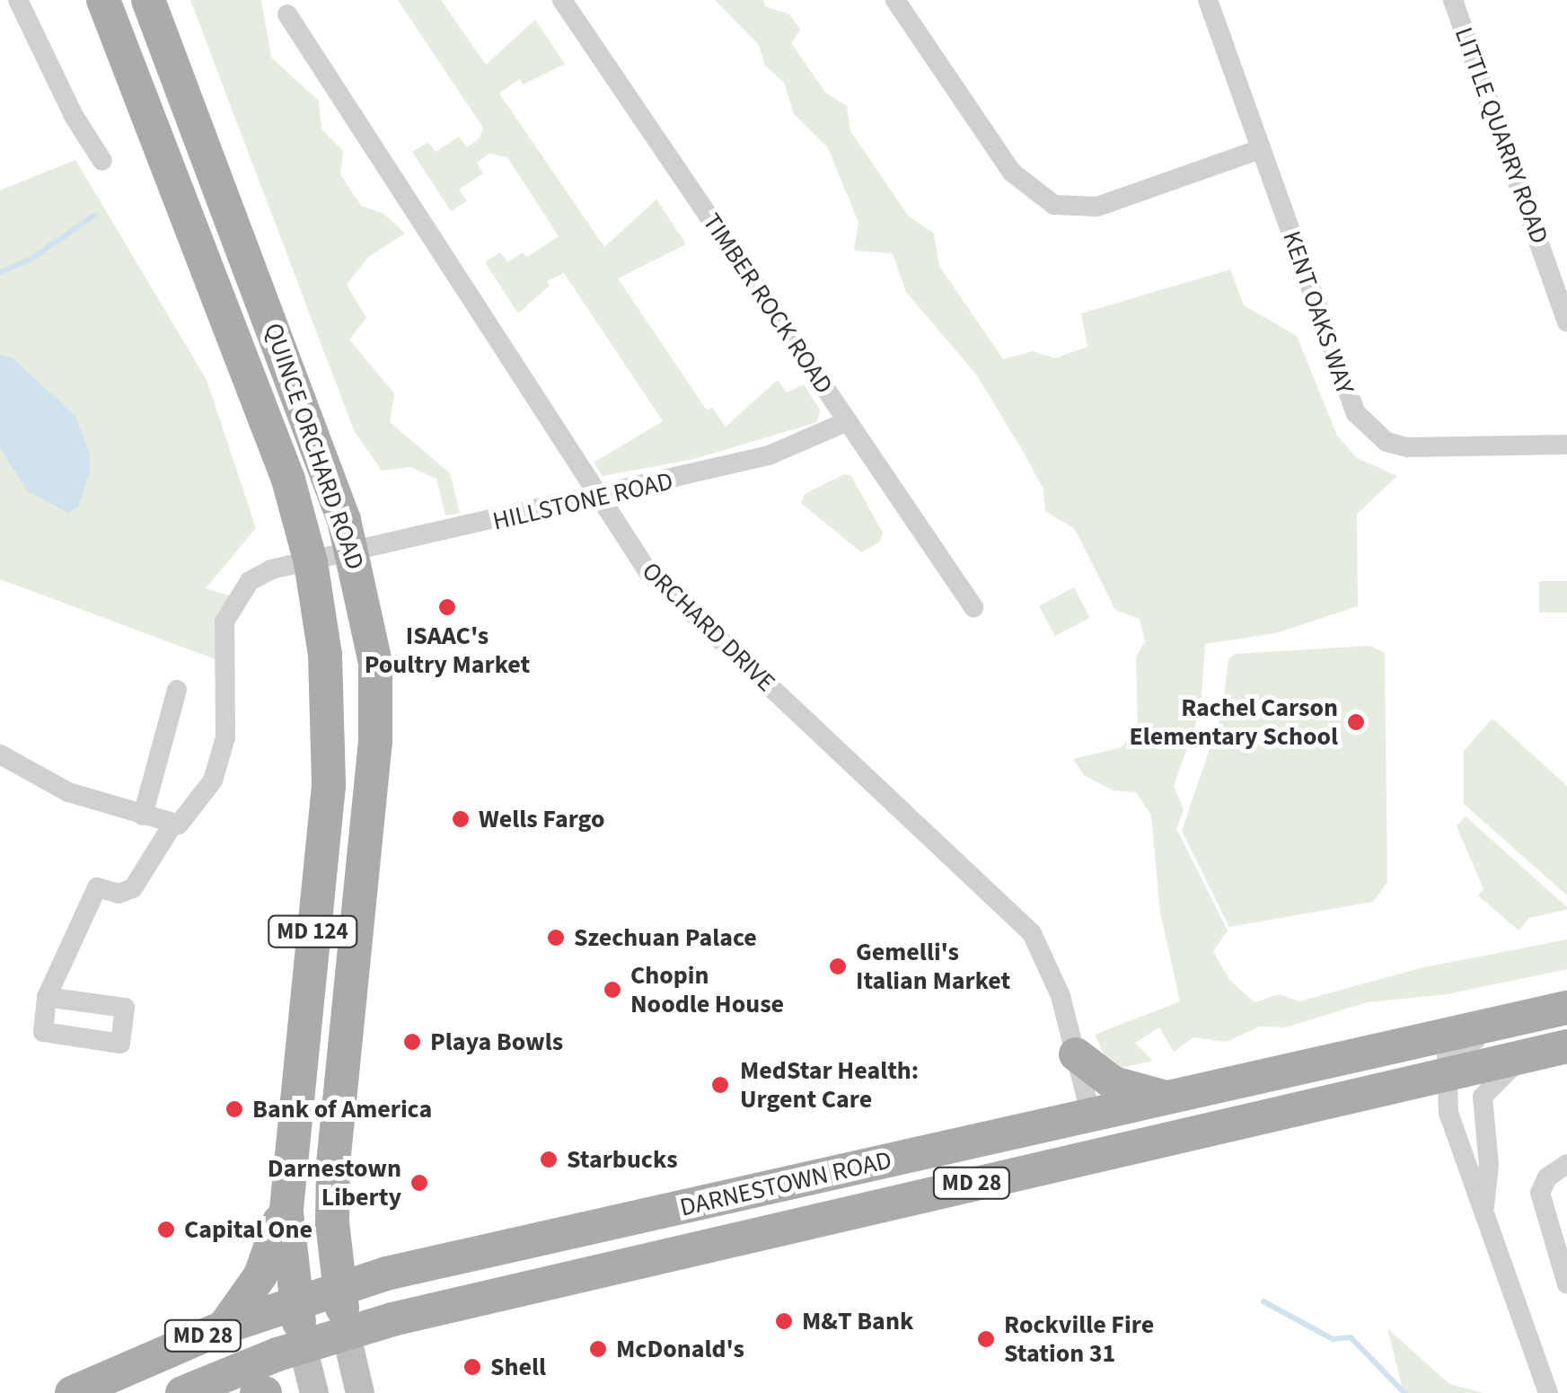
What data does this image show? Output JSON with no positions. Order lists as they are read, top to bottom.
{
  "streets": {
    "main road": [
      "QUINCE ORCHARD ROAD",
      "MD 124",
      "MD 28",
      "DARNESTOWN ROAD"
    ],
    "street": [
      "LITTLE QUARRY ROAD",
      "TIMBER ROCK ROAD",
      "KENT OAKS WAY",
      "HILLSTONE ROAD",
      "ORCHARD DRIVE"
    ]
  },
  "crossings": [
    ["TIMBER ROCK ROAD", "HILLSTONE ROAD"],
    ["QUINCE ORCHARD ROAD", "HILLSTONE ROAD"],
    ["QUINCE ORCHARD ROAD", "DARNESTOWN ROAD"],
    ["HILLSTONE ROAD", "ORCHARD DRIVE"],
    ["ORCHARD DRIVE", "DARNESTOWN ROAD"]
  ],
  "places": [
    "ISAAC's Poultry Market",
    "Rachel Carson Elementary School",
    "Wells Fargo",
    "Szechuan Palace",
    "Gemelli's Italian Market",
    "Chopin Noodle House",
    "Playa Bowls",
    "MedStar Health: Urgent Care",
    "Bank of America",
    "Starbucks",
    "Darnestown Liberty",
    "Capital One",
    "M&T Bank",
    "Rockville Fire Station 31",
    "McDonald's",
    "Shell"
  ]
}
